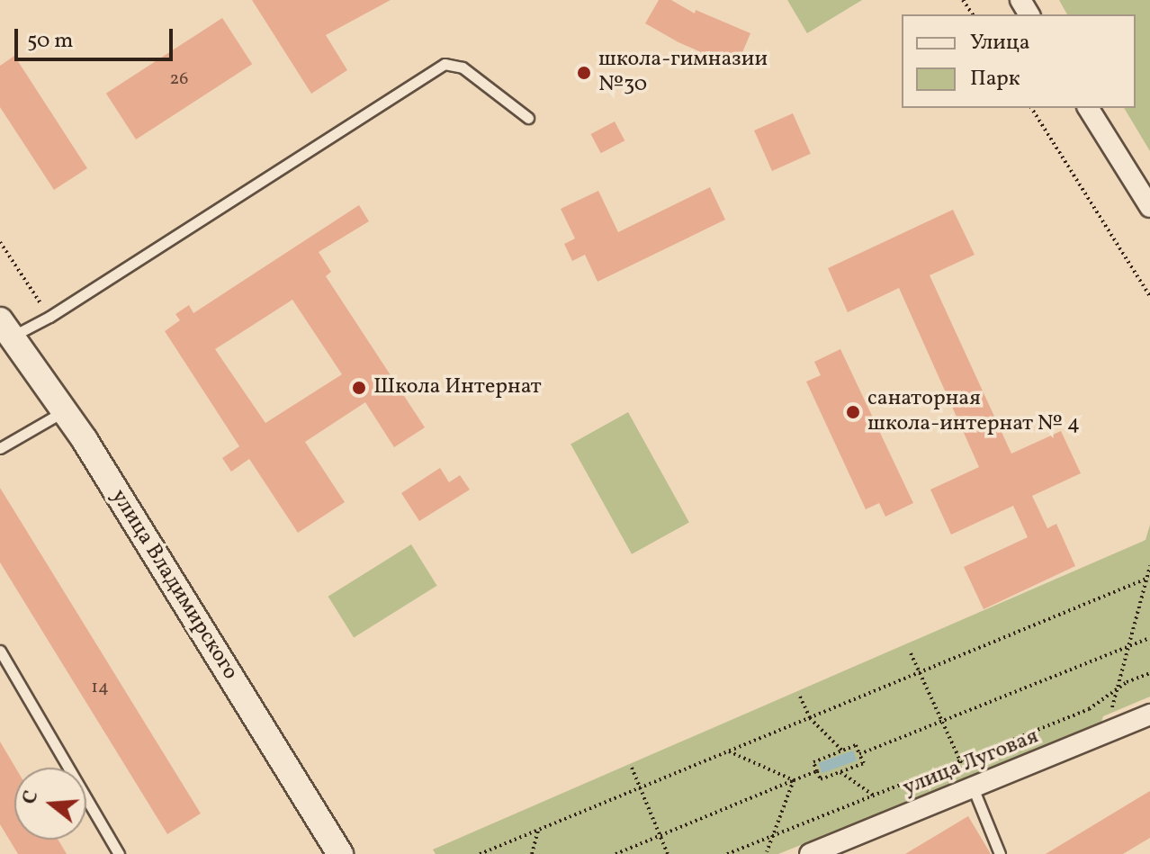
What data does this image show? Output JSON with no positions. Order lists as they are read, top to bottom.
{
  "streets": {
    "street": ["улица Владимирского", "улица Луговая"]
  },
  "places": ["школа-гимназии №30", "Школа Интернат", "санаторная школа-интернат № 4"],
  "house_numbers": ["26", "14"],
  "legend": ["Улица", "Парк"],
  "scale_bar": "50 m",
  "north": "left"
}
